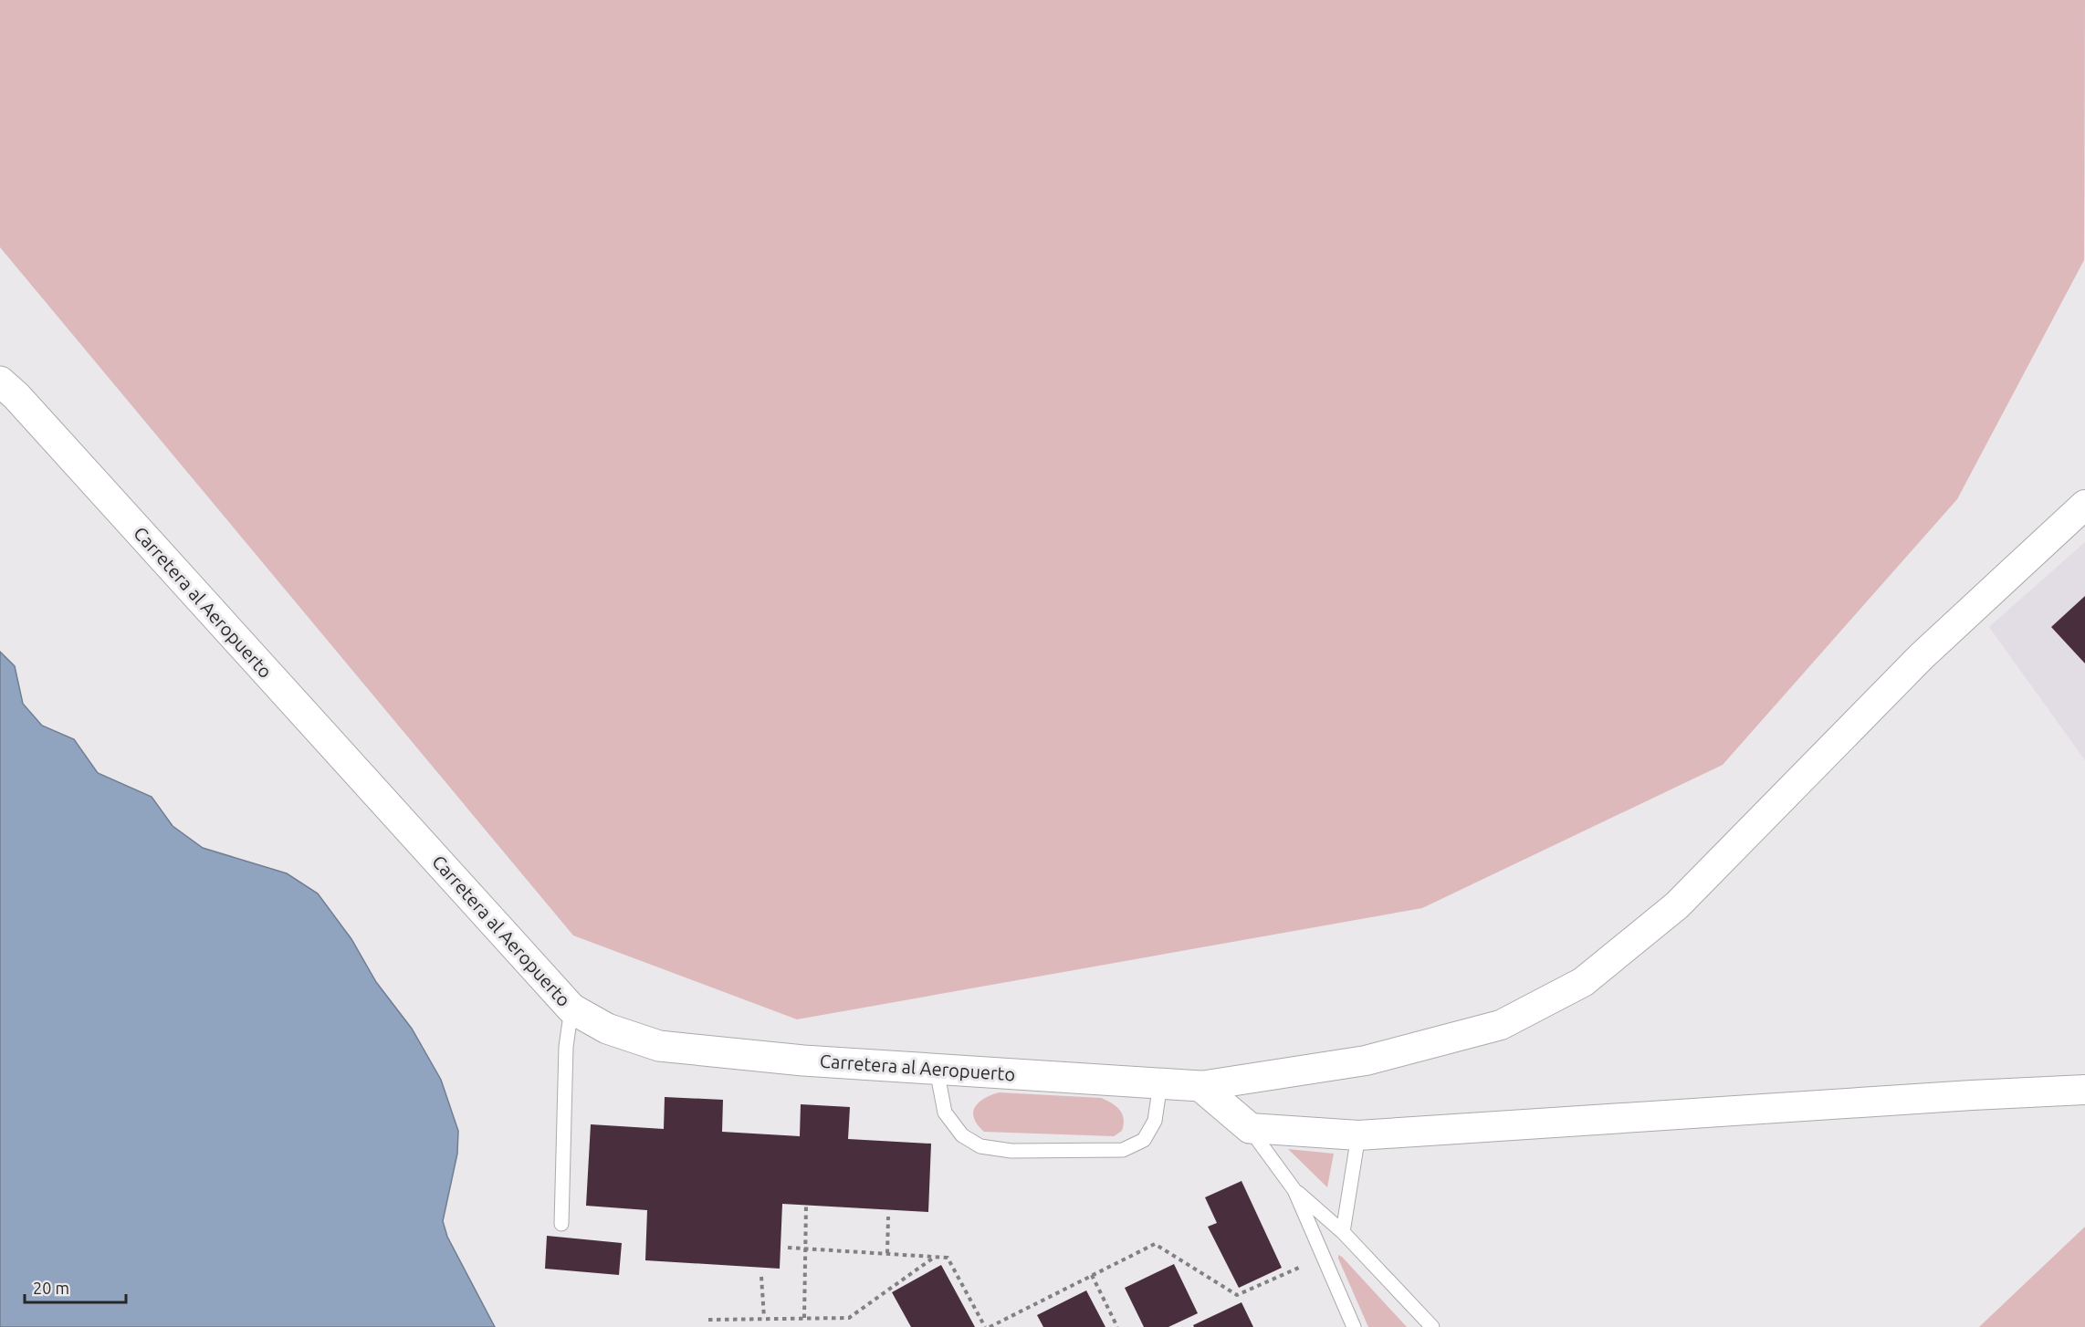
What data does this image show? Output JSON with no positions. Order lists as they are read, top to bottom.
{
  "streets": {
    "main road": ["Carretera al Aeropuerto"]
  },
  "scale_bar": "20 m"
}
